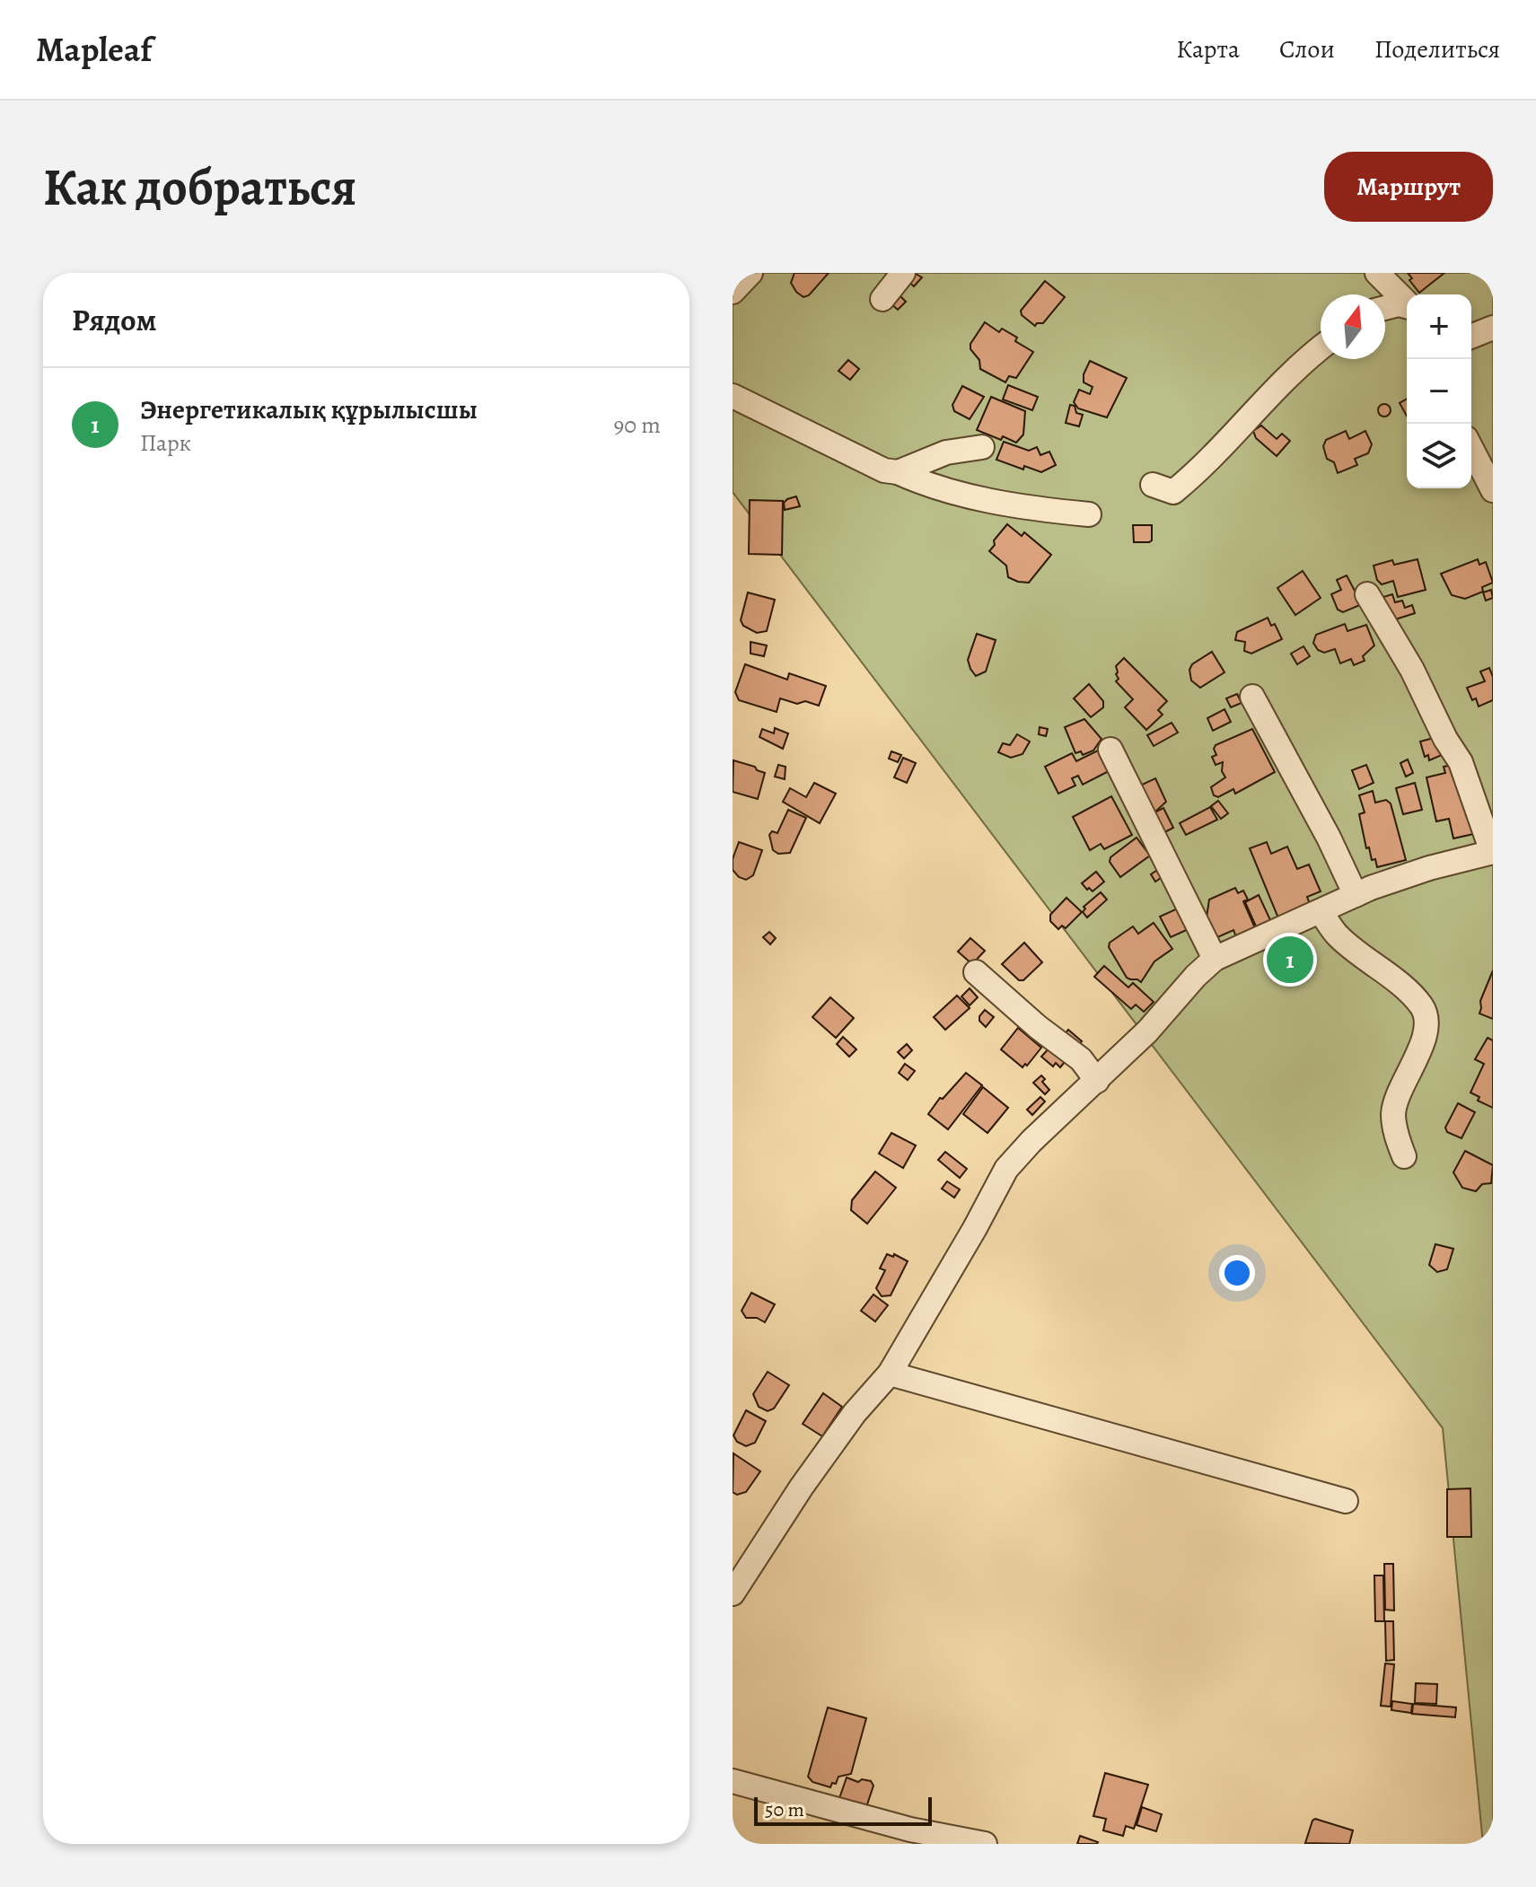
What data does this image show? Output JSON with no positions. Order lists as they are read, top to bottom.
{
  "scale_bar": "50 m",
  "north": "top",
  "page": {
    "header": "Mapleaf",
    "nav": ["Карта", "Слои", "Поделиться"],
    "buttons": "Маршрут",
    "title": "Как добраться",
    "heading": "Рядом",
    "map_buttons": ["+", "−"],
    "list": [
      {
        "mark": "1",
        "name": "Энергетикалық құрылысшы",
        "note": "Парк",
        "value": "90 m"
      }
    ],
    "pins": "1",
    "scale": "50 m"
  }
}
